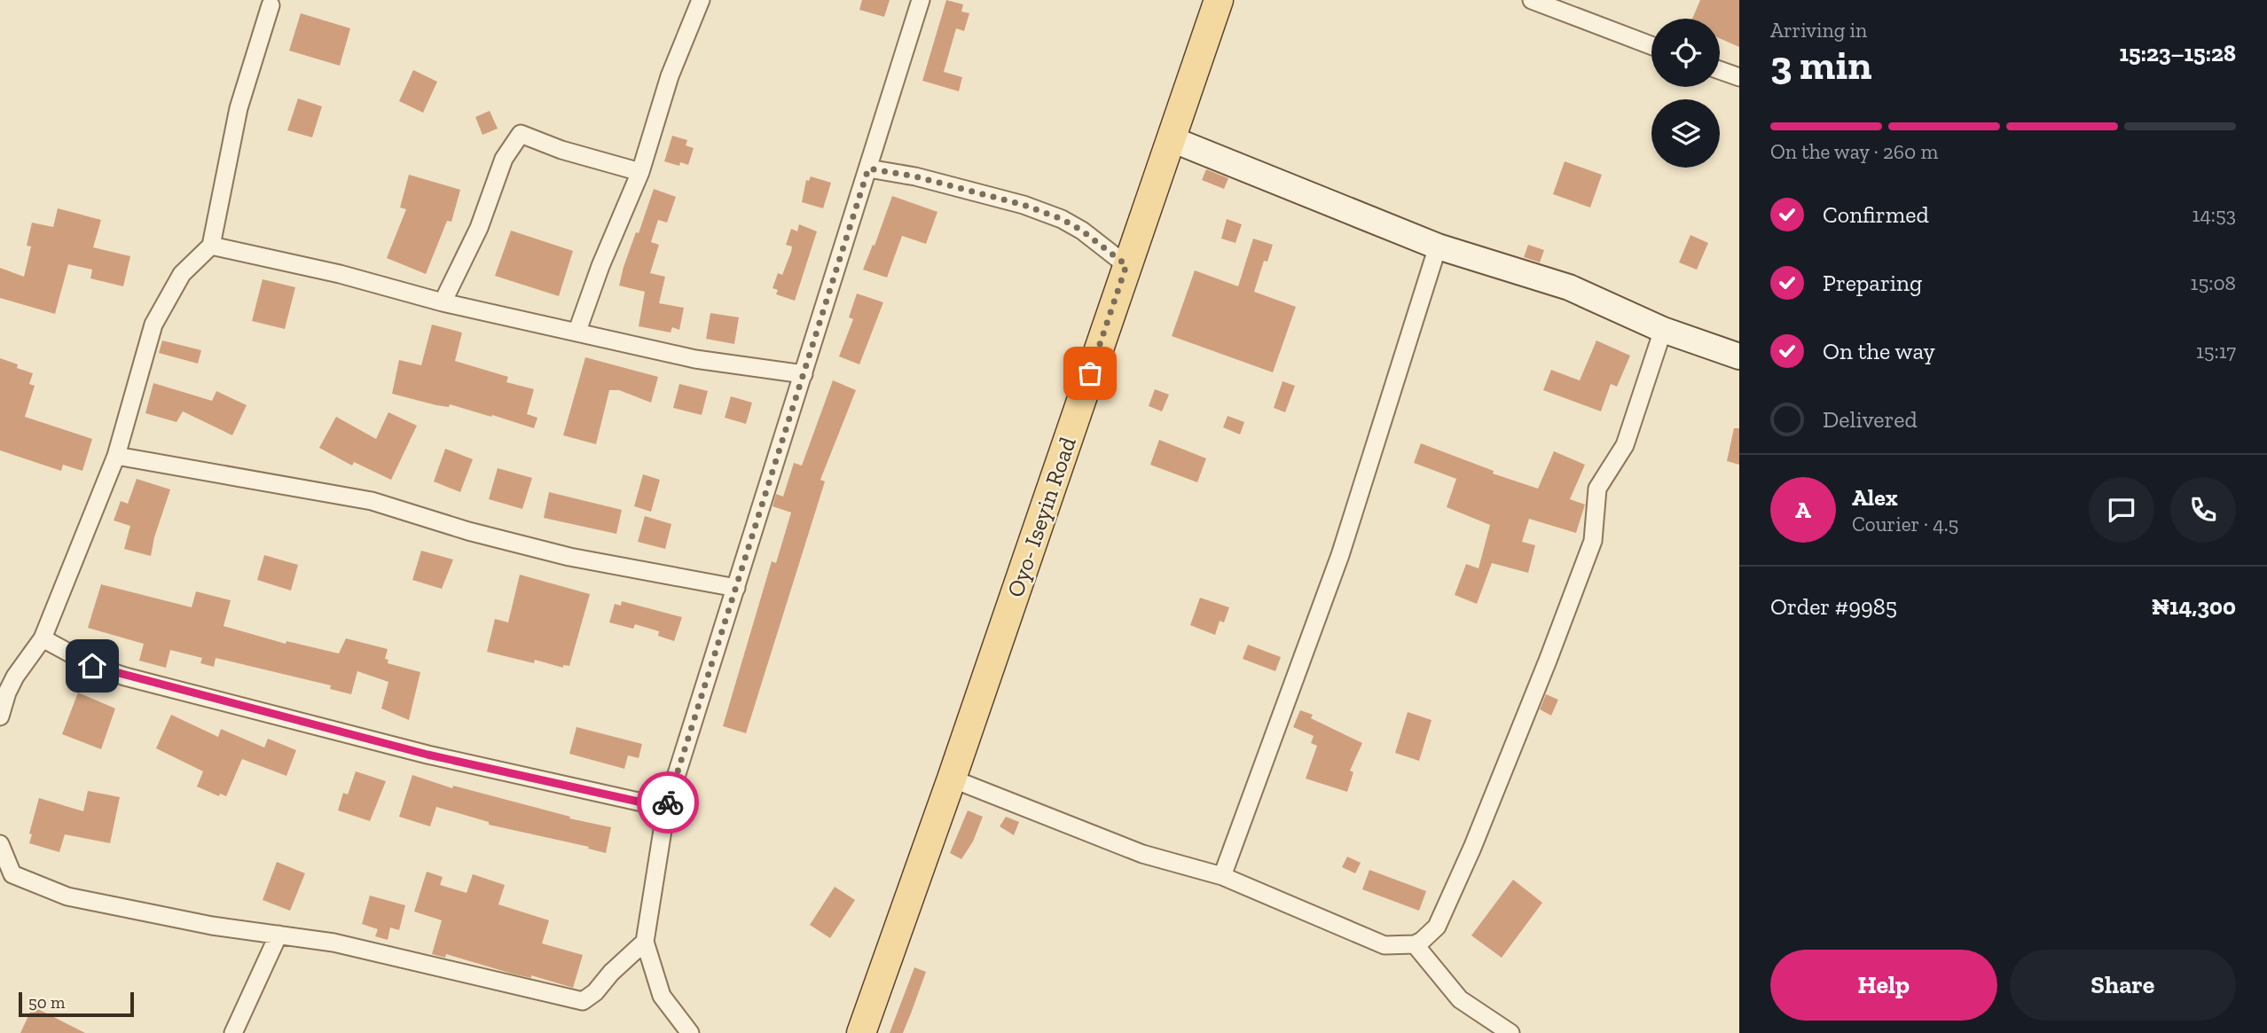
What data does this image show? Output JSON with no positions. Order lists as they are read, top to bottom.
{
  "streets": {
    "main road": ["Oyo- Iseyin Road"]
  },
  "scale_bar": "50 m",
  "page": {
    "heading": ["3 min", "Arriving in", "15:23–15:28"],
    "panel": [
      "Alex",
      "Courier · 4.5",
      "Order #9985",
      "₦14,300"
    ],
    "bar": "On the way · 260 m",
    "list": [
      ["Confirmed", "14:53"],
      ["Preparing", "15:08"],
      ["On the way", "15:17"],
      "Delivered"
    ],
    "round": "A",
    "buttons": ["Help", "Share"],
    "scale": "50 m"
  }
}
